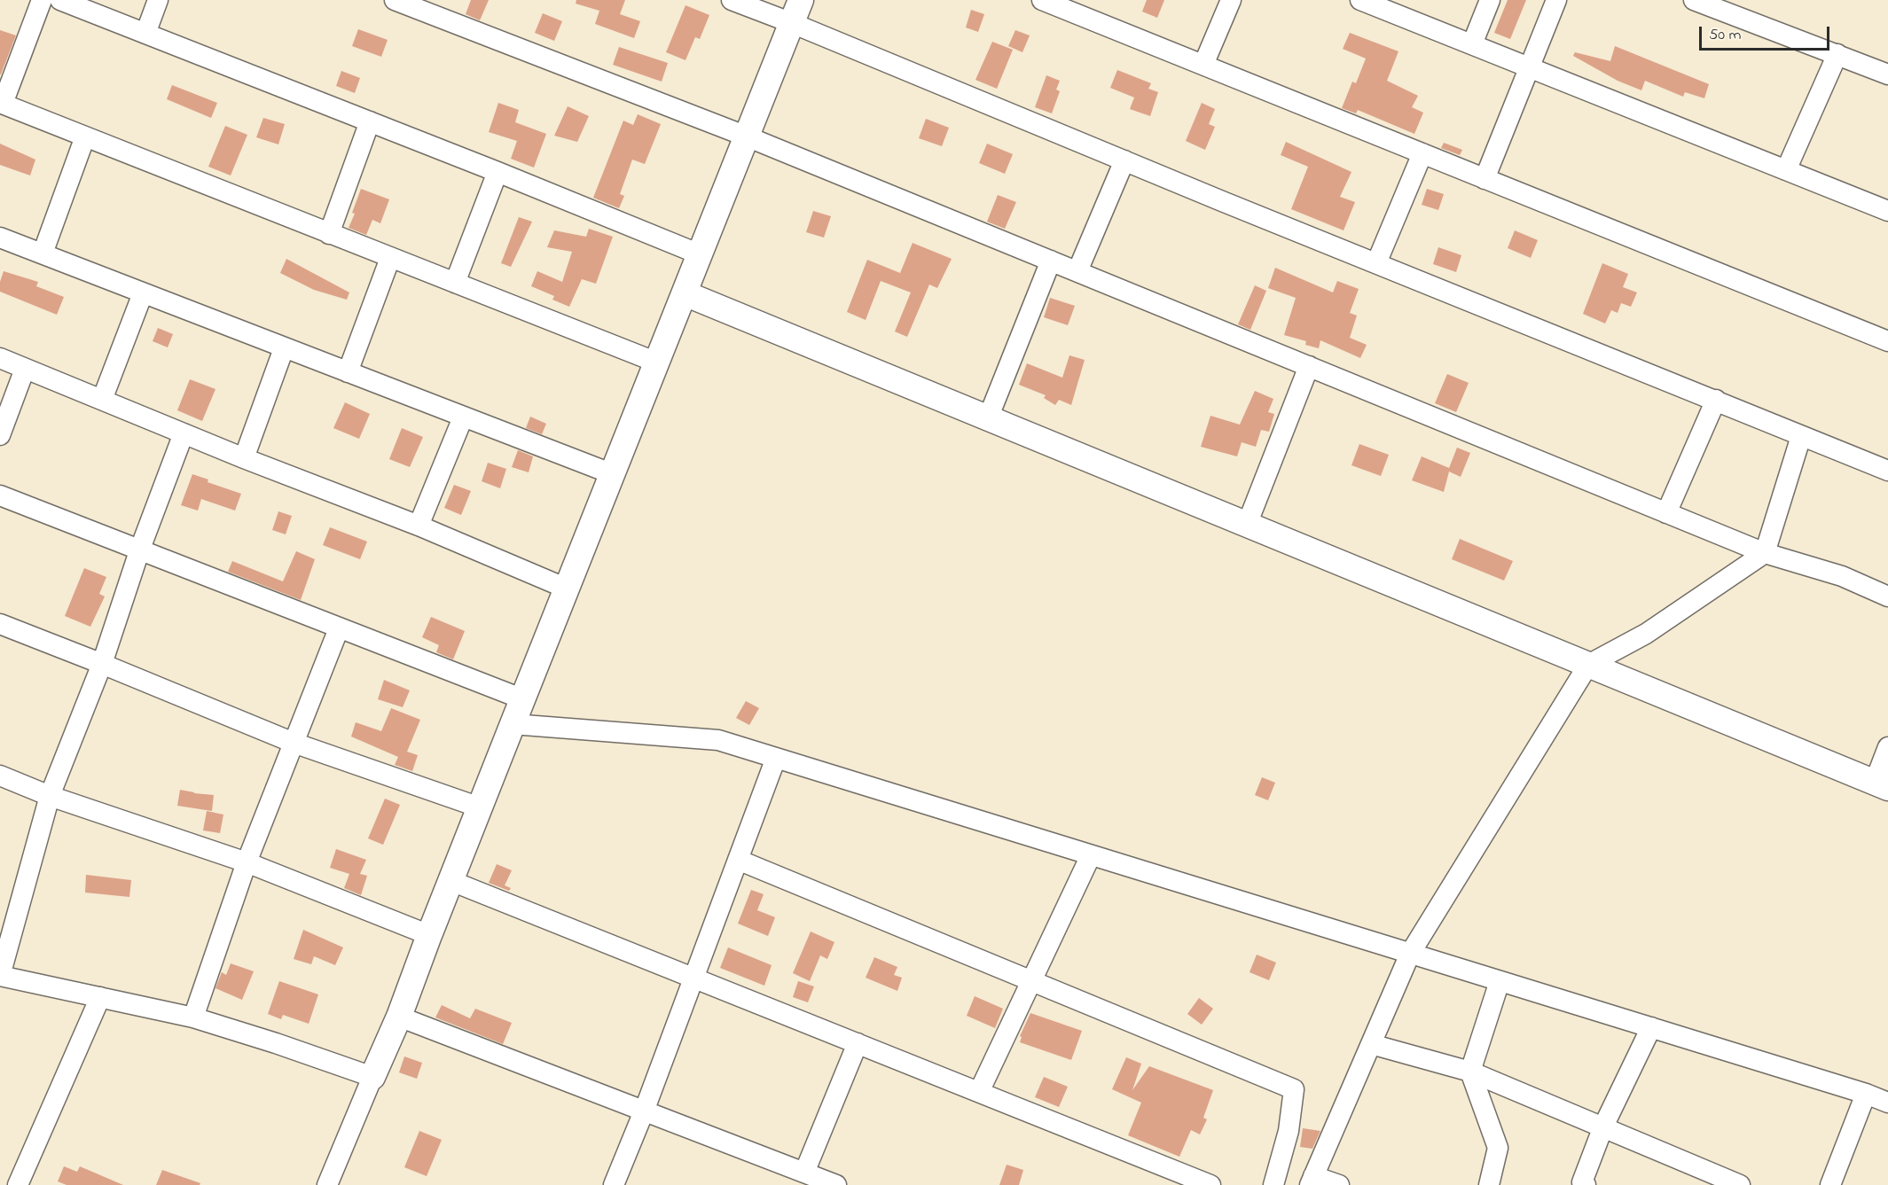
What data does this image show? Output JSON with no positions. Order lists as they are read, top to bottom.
{
  "scale_bar": "50 m"
}
